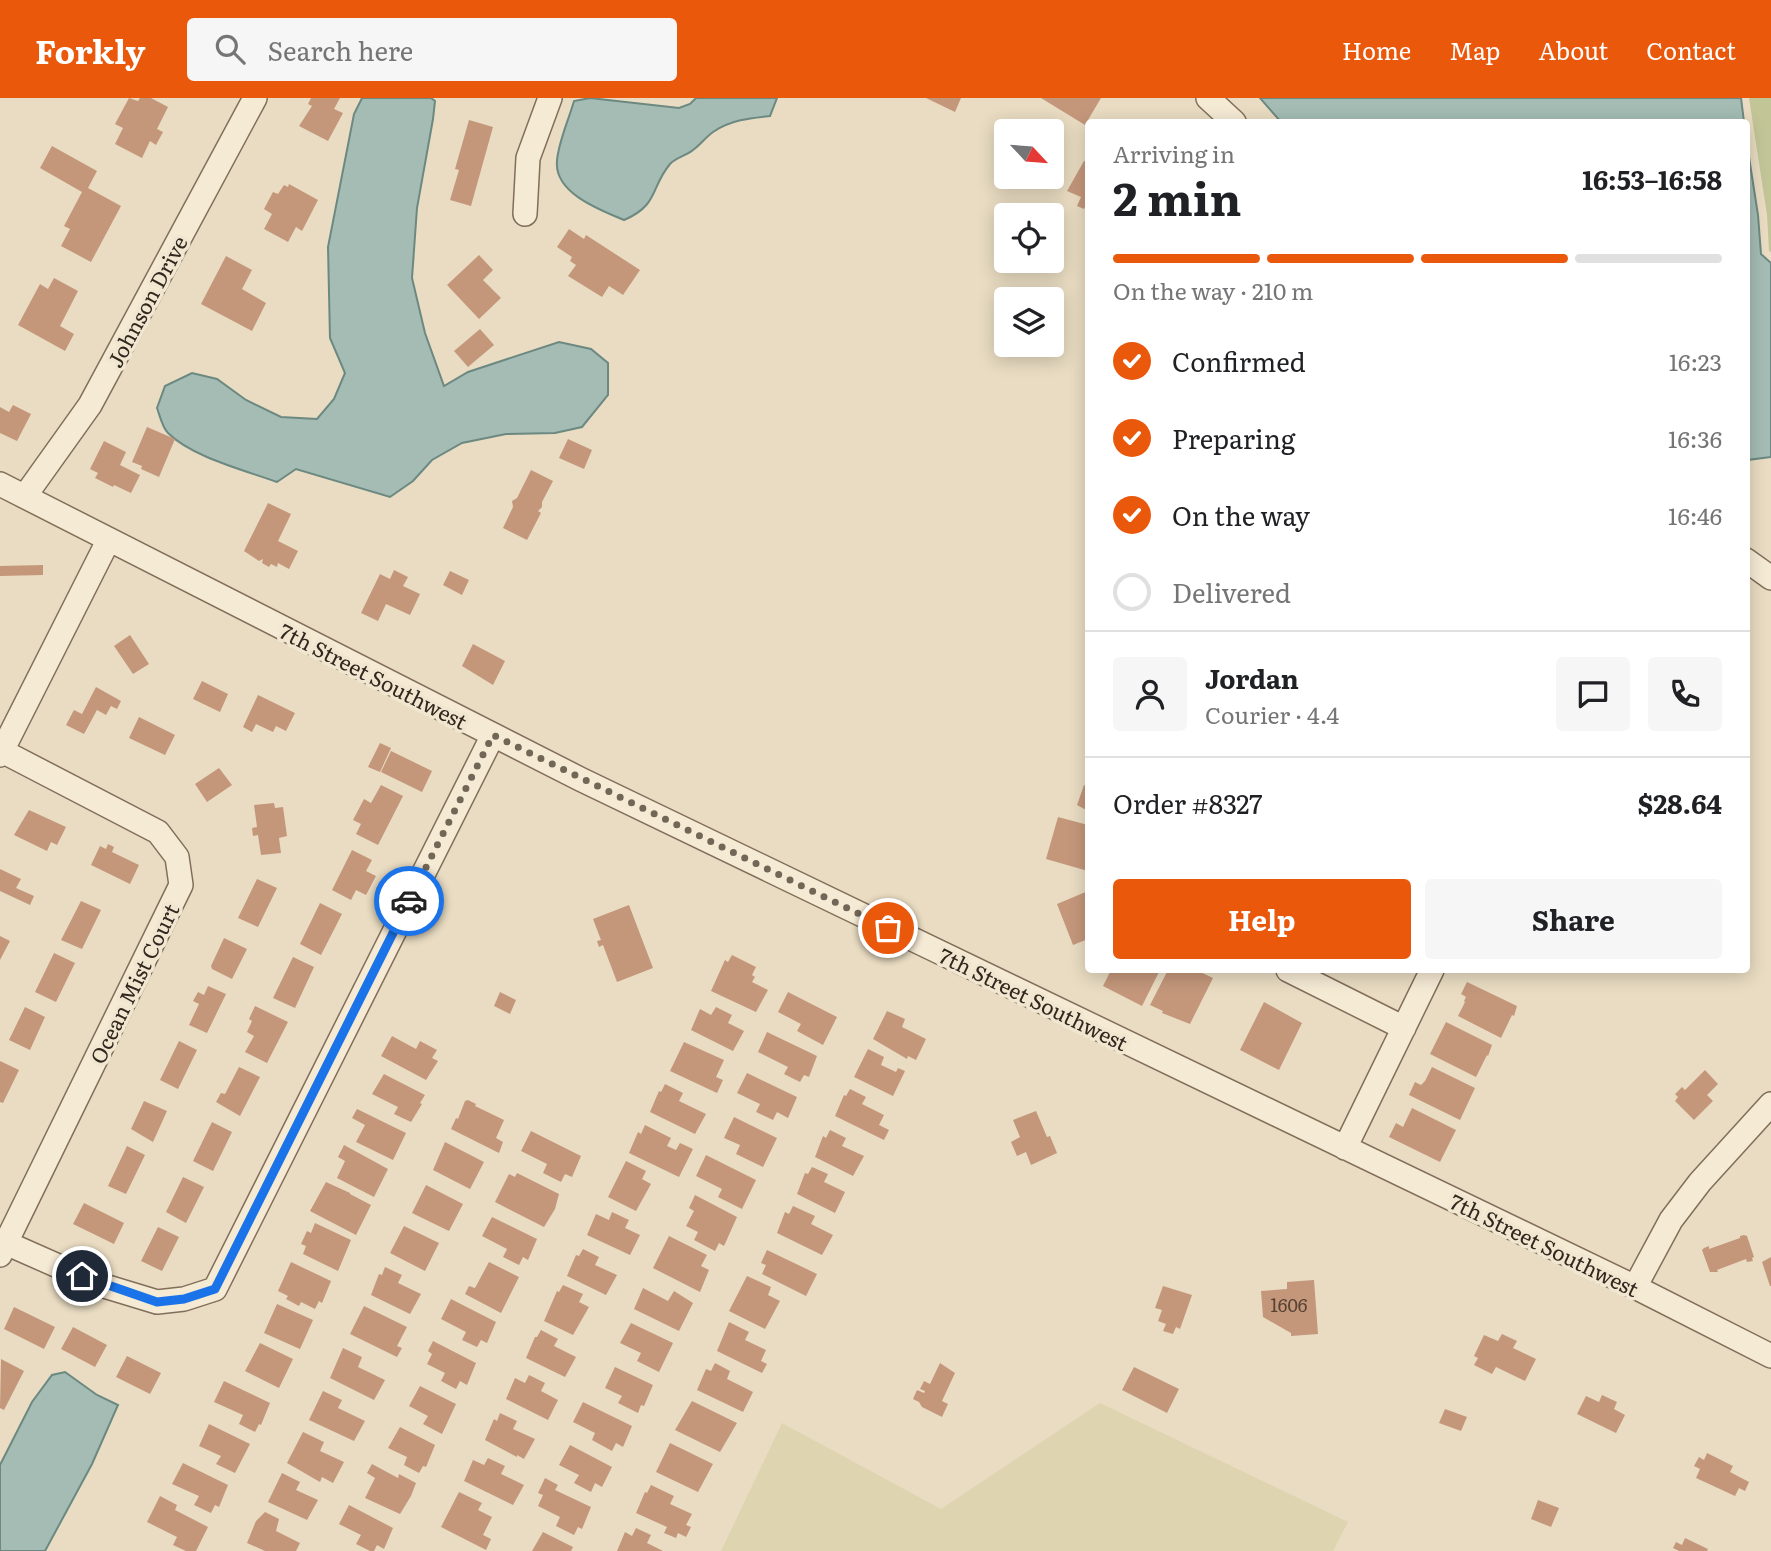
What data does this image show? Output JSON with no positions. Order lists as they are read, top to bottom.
{
  "streets": {
    "street": ["Johnson Drive", "7th Street Southwest", "Ocean Mist Court"]
  },
  "crossings": [
    ["Johnson Drive", "7th Street Southwest"],
    ["7th Street Southwest", "Ocean Mist Court"]
  ],
  "house_numbers": ["1606"],
  "north": "bottom right",
  "page": {
    "header": "Forkly",
    "search": "Search here",
    "nav": [
      "Home",
      "Map",
      "About",
      "Contact"
    ],
    "heading": ["2 min", "Arriving in", "16:53–16:58"],
    "panel": [
      "Jordan",
      "Courier · 4.4",
      "Order #8327",
      "$28.64"
    ],
    "bar": "On the way · 210 m",
    "list": [
      ["Confirmed", "16:23"],
      ["Preparing", "16:36"],
      ["On the way", "16:46"],
      "Delivered"
    ],
    "buttons": ["Help", "Share"]
  }
}
